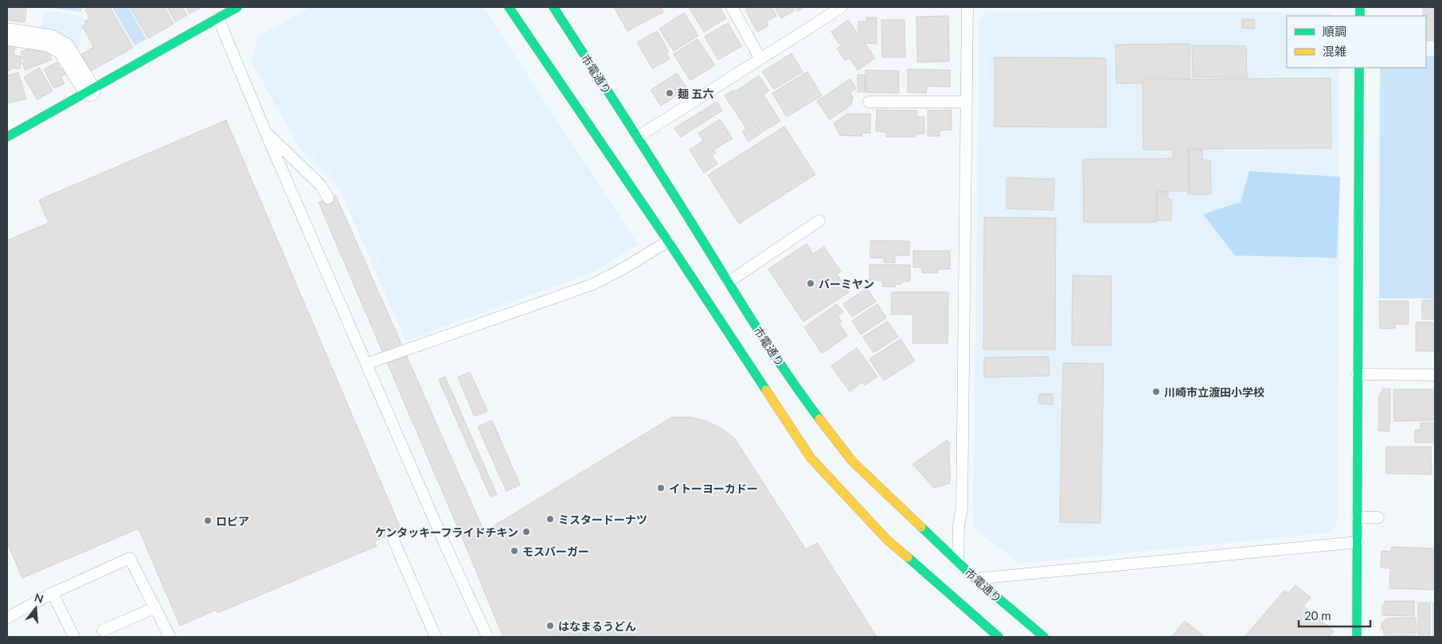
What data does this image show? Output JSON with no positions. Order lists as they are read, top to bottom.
{
  "streets": {
    "street": ["市電通り"]
  },
  "places": [
    "麺 五六",
    "バーミヤン",
    "川崎市立渡田小学校",
    "イトーヨーカドー",
    "ミスタードーナツ",
    "ロピア",
    "ケンタッキーフライドチキン",
    "モスバーガー",
    "はなまるうどん"
  ],
  "legend": ["順調", "混雑"],
  "scale_bar": "20 m",
  "north": "top"
}
